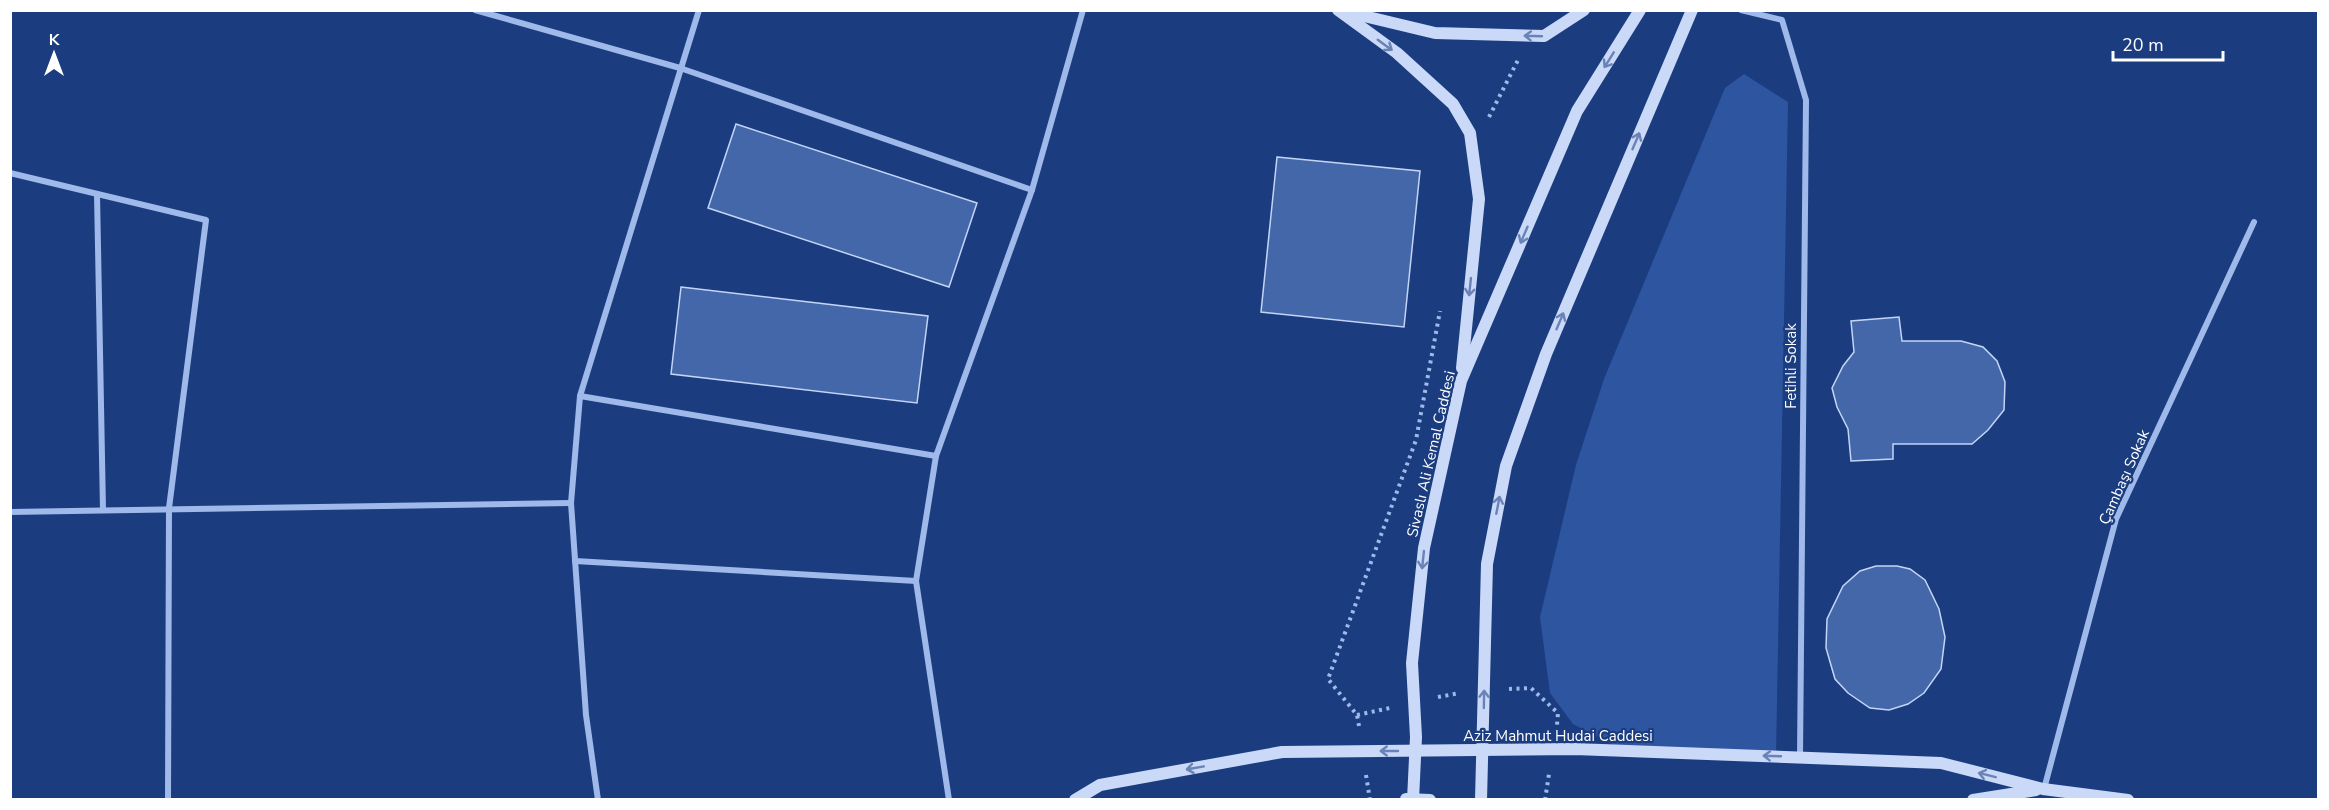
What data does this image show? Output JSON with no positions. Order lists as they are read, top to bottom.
{
  "streets": {
    "main road": ["Sivaslı Ali Kemal Caddesi", "Aziz Mahmut Hudai Caddesi"],
    "street": ["Fetihli Sokak", "Çambaşı Sokak"]
  },
  "crossings": [
    ["Fetihli Sokak", "Aziz Mahmut Hudai Caddesi"],
    ["Sivaslı Ali Kemal Caddesi", "Aziz Mahmut Hudai Caddesi"],
    ["Çambaşı Sokak", "Aziz Mahmut Hudai Caddesi"]
  ],
  "one_way": ["Aziz Mahmut Hudai Caddesi"],
  "scale_bar": "20 m",
  "north": "top"
}
